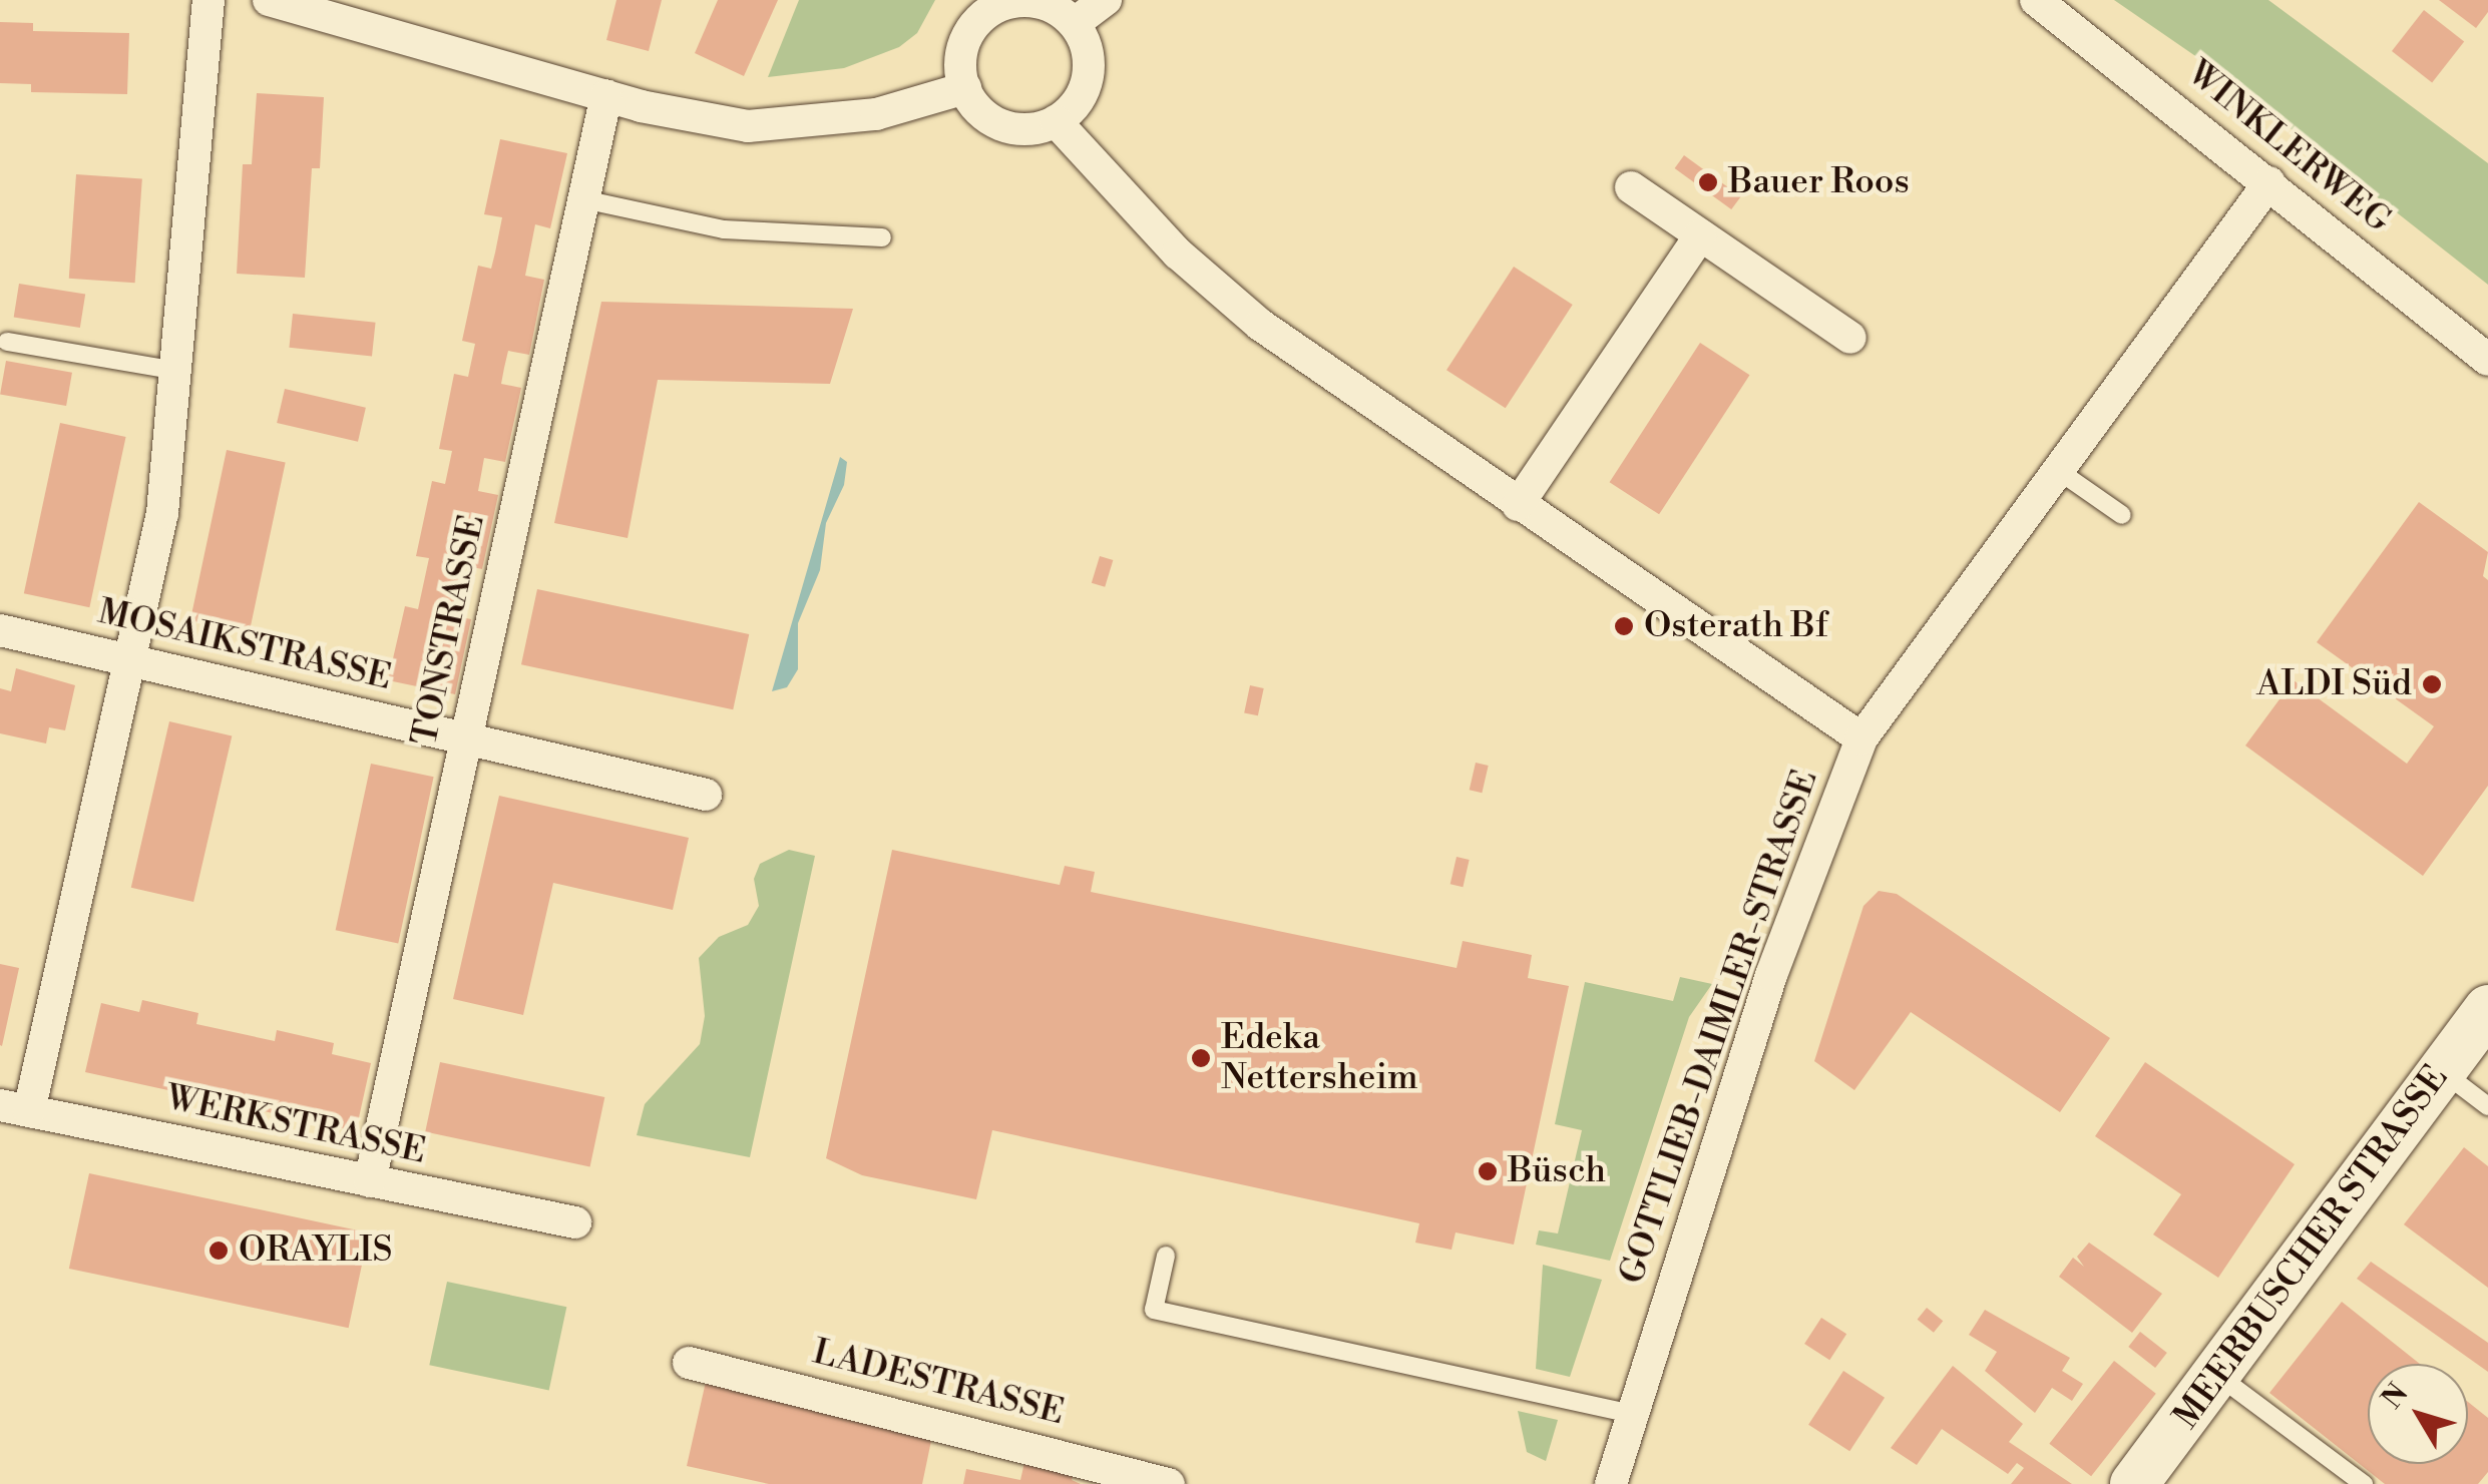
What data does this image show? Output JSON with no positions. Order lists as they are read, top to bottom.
{
  "streets": {
    "main road": ["MEERBUSCHER STRASSE"],
    "street": [
      "WINKLERWEG",
      "TONSTRASSE",
      "MOSAIKSTRASSE",
      "GOTTLIEB-DAIMLER-STRASSE",
      "WERKSTRASSE",
      "LADESTRASSE"
    ]
  },
  "crossings": [
    ["WINKLERWEG", "GOTTLIEB-DAIMLER-STRASSE"],
    ["TONSTRASSE", "MOSAIKSTRASSE"],
    ["TONSTRASSE", "WERKSTRASSE"]
  ],
  "places": [
    "Bauer Roos",
    "Osterath Bf",
    "ALDI Süd",
    "Edeka Nettersheim",
    "Büsch",
    "ORAYLIS"
  ],
  "north": "top left"
}
